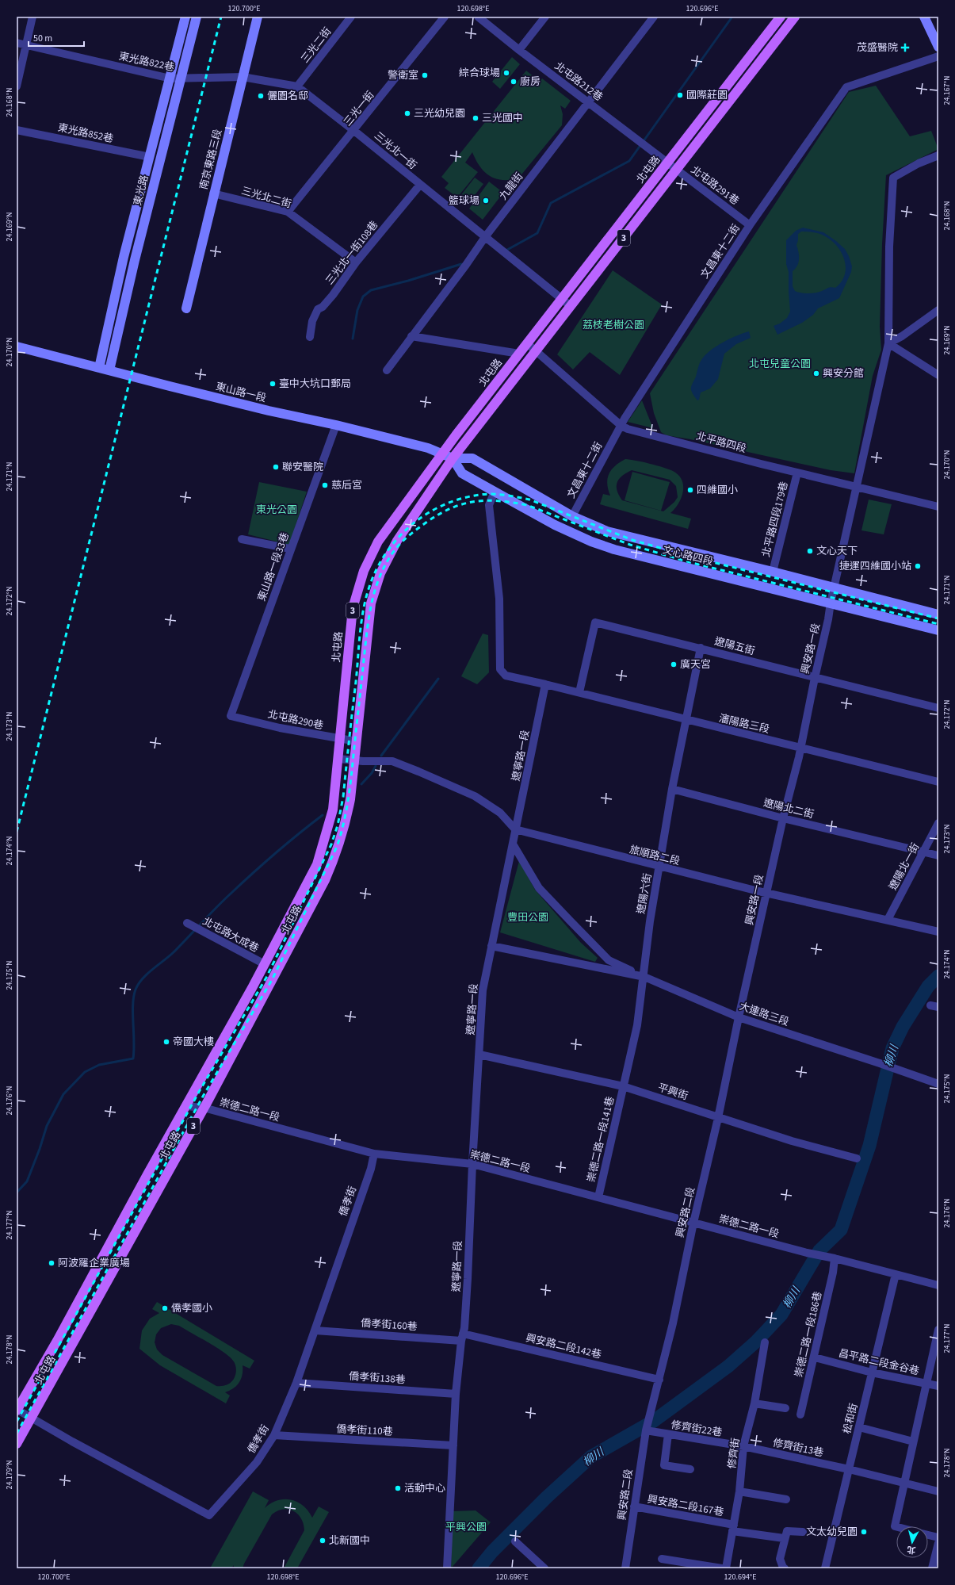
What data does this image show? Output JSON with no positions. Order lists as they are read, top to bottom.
{
  "streets": {
    "main road": [
      "南京東路三段",
      "北屯路",
      "東光路",
      "3",
      "東山路一段",
      "文心路四段"
    ],
    "street": [
      "三光二街",
      "東光路822巷",
      "北屯路212巷",
      "三光一街",
      "東光路852巷",
      "三光北一街",
      "北屯路291巷",
      "九龍街",
      "三光北二街",
      "文昌東十二街",
      "三光北一街108巷",
      "北平路四段",
      "北平路四段179巷",
      "東山路一段33巷",
      "遼陽五街",
      "興安路一段",
      "北屯路290巷",
      "瀋陽路三段",
      "遼寧路一段",
      "遼陽北二街",
      "旅順路二段",
      "遼陽北一街",
      "遼陽六街",
      "北屯路大成巷",
      "大連路三段",
      "平興街",
      "崇德二路一段",
      "崇德二路一段141巷",
      "僑孝街",
      "興安路二段",
      "僑孝街160巷",
      "崇德二路一段186巷",
      "興安路二段142巷",
      "昌平路二段金谷巷",
      "僑孝街138巷",
      "松和街",
      "修齊街22巷",
      "僑孝街110巷",
      "修齊街13巷",
      "修齊街",
      "興安路二段167巷"
    ]
  },
  "crossings": [
    ["三光二街", "三光北一街"],
    ["東光路822巷", "三光北一街"],
    ["東光路822巷", "東光路"],
    ["北屯路212巷", "北屯路"],
    ["北屯路212巷", "北屯路291巷"],
    ["北屯路212巷", "九龍街"],
    ["三光一街", "三光北一街"],
    ["三光一街", "三光北二街"],
    ["東光路852巷", "東光路"],
    ["三光北一街", "南京東路三段"],
    ["三光北一街", "北屯路"],
    ["三光北一街", "九龍街"],
    ["三光北一街", "東光路"],
    ["三光北一街", "3"],
    ["三光北一街", "三光北一街108巷"],
    ["南京東路三段", "三光北二街"],
    ["北屯路", "北屯路291巷"],
    ["北屯路", "3"],
    ["北屯路", "東山路一段"],
    ["北屯路", "北平路四段"],
    ["北屯路", "文心路四段"],
    ["北屯路", "北屯路290巷"],
    ["北屯路", "北屯路大成巷"],
    ["北屯路", "崇德二路一段"],
    ["北屯路", "僑孝街"],
    ["北屯路291巷", "3"],
    ["北屯路291巷", "文昌東十二街"],
    ["東光路", "東山路一段"],
    ["三光北二街", "三光北一街108巷"],
    ["3", "北平路四段"],
    ["3", "文心路四段"],
    ["3", "北屯路290巷"],
    ["文昌東十二街", "北平路四段"],
    ["文昌東十二街", "文心路四段"],
    ["東山路一段", "文心路四段"],
    ["東山路一段", "東山路一段33巷"],
    ["北平路四段", "北平路四段179巷"],
    ["北平路四段", "興安路一段"],
    ["北平路四段179巷", "文心路四段"],
    ["文心路四段", "興安路一段"],
    ["東山路一段33巷", "北屯路290巷"],
    ["遼陽五街", "興安路一段"],
    ["遼陽五街", "瀋陽路三段"],
    ["遼陽五街", "遼陽六街"],
    ["興安路一段", "瀋陽路三段"],
    ["興安路一段", "遼陽北二街"],
    ["興安路一段", "旅順路二段"],
    ["興安路一段", "大連路三段"],
    ["興安路一段", "興安路二段"],
    ["瀋陽路三段", "遼寧路一段"],
    ["瀋陽路三段", "遼陽六街"],
    ["遼寧路一段", "旅順路二段"],
    ["遼寧路一段", "大連路三段"],
    ["遼寧路一段", "平興街"],
    ["遼寧路一段", "崇德二路一段"],
    ["遼寧路一段", "僑孝街160巷"],
    ["遼寧路一段", "興安路二段142巷"],
    ["遼寧路一段", "僑孝街138巷"],
    ["遼寧路一段", "僑孝街110巷"],
    ["遼陽北二街", "遼陽北一街"],
    ["遼陽北二街", "遼陽六街"],
    ["旅順路二段", "遼陽北一街"],
    ["旅順路二段", "遼陽六街"],
    ["遼陽六街", "大連路三段"],
    ["遼陽六街", "平興街"],
    ["遼陽六街", "崇德二路一段141巷"],
    ["大連路三段", "興安路二段"],
    ["平興街", "崇德二路一段141巷"],
    ["平興街", "興安路二段"],
    ["崇德二路一段", "崇德二路一段141巷"],
    ["崇德二路一段", "僑孝街"],
    ["崇德二路一段", "興安路二段"],
    ["崇德二路一段", "崇德二路一段186巷"],
    ["僑孝街", "僑孝街160巷"],
    ["僑孝街", "僑孝街138巷"],
    ["僑孝街", "僑孝街110巷"],
    ["興安路二段", "興安路二段142巷"],
    ["興安路二段", "修齊街22巷"],
    ["興安路二段", "興安路二段167巷"],
    ["僑孝街160巷", "興安路二段142巷"],
    ["崇德二路一段186巷", "昌平路二段金谷巷"],
    ["昌平路二段金谷巷", "松和街"],
    ["松和街", "修齊街13巷"],
    ["修齊街22巷", "修齊街13巷"],
    ["修齊街22巷", "修齊街"],
    ["修齊街13巷", "修齊街"],
    ["修齊街", "興安路二段167巷"]
  ],
  "water": ["柳川"],
  "parks": [
    "荔枝老樹公園",
    "北屯兒童公園",
    "東光公園",
    "豐田公園",
    "平興公園"
  ],
  "places": {
    "health": ["茂盛醫院"],
    "other": [
      "綜合球場",
      "警衛室",
      "廚房",
      "國際莊園",
      "儷園名邸",
      "三光幼兒園",
      "三光國中",
      "籃球場",
      "興安分館",
      "臺中大坑口郵局",
      "聯安醫院",
      "慈后宮",
      "四維國小",
      "文心天下",
      "捷運四維國小站",
      "廣天宮",
      "帝國大樓",
      "阿波羅企業廣場",
      "僑孝國小",
      "活動中心",
      "文太幼兒園",
      "北新國中"
    ]
  },
  "scale_bar": "50 m",
  "north": "bottom",
  "coordinates": [
    "120.700°E",
    "120.698°E",
    "120.696°E",
    "24.167°N",
    "24.168°N",
    "24.169°N",
    "24.170°N",
    "24.171°N",
    "24.172°N",
    "24.173°N",
    "24.174°N",
    "24.175°N",
    "24.176°N",
    "24.177°N",
    "24.178°N",
    "24.179°N",
    "120.694°E"
  ]
}
